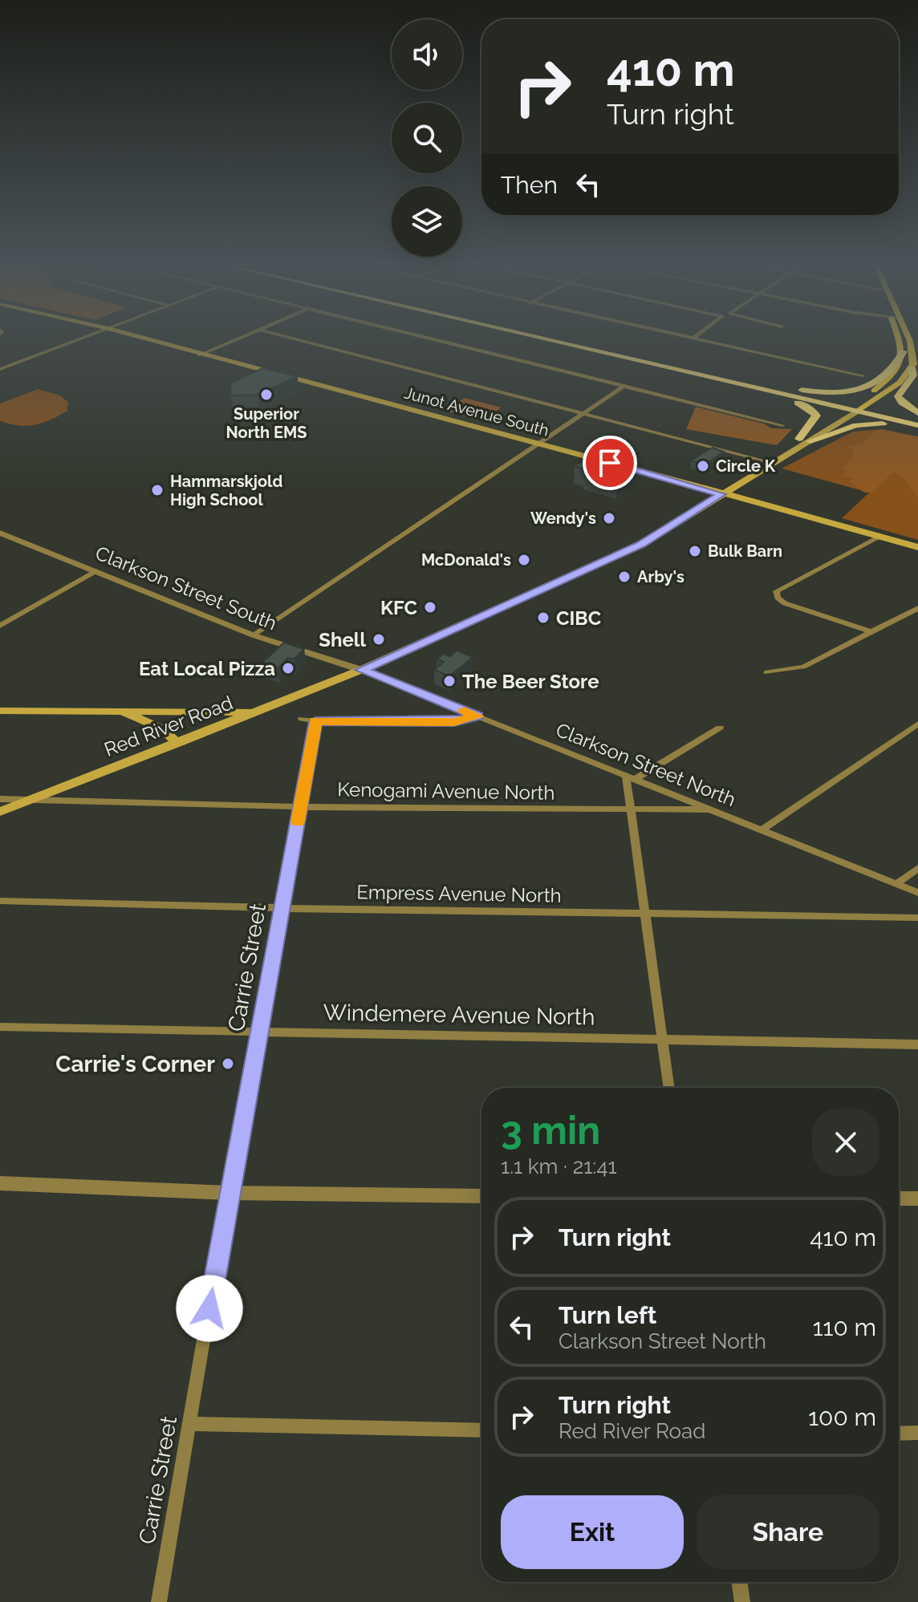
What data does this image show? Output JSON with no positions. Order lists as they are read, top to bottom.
{
  "streets": {
    "main road": ["Junot Avenue South", "Red River Road"],
    "street": [
      "Clarkson Street South",
      "Clarkson Street North",
      "Kenogami Avenue North",
      "Empress Avenue North",
      "Carrie Street",
      "Windemere Avenue North"
    ]
  },
  "crossings": [
    ["Junot Avenue South", "Red River Road"],
    ["Clarkson Street South", "Red River Road"],
    ["Clarkson Street South", "Clarkson Street North"],
    ["Red River Road", "Clarkson Street North"],
    ["Red River Road", "Kenogami Avenue North"],
    ["Clarkson Street North", "Kenogami Avenue North"],
    ["Kenogami Avenue North", "Carrie Street"],
    ["Empress Avenue North", "Carrie Street"],
    ["Carrie Street", "Windemere Avenue North"]
  ],
  "places": [
    "Superior North EMS",
    "Circle K",
    "Hammarskjold High School",
    "Wendy's",
    "Bulk Barn",
    "McDonald's",
    "Arby's",
    "KFC",
    "CIBC",
    "Shell",
    "Eat Local Pizza",
    "The Beer Store",
    "Carrie's Corner"
  ],
  "page": {
    "turn": ["410 m", "Turn right"],
    "then": "Then",
    "heading": ["3 min", "1.1 km · 21:41"],
    "list": [
      {
        "name": "Turn right",
        "value": "410 m"
      },
      {
        "name": "Turn left",
        "note": "Clarkson Street North",
        "value": "110 m"
      },
      {
        "name": "Turn right",
        "note": "Red River Road",
        "value": "100 m"
      }
    ],
    "buttons": ["Exit", "Share"]
  }
}
